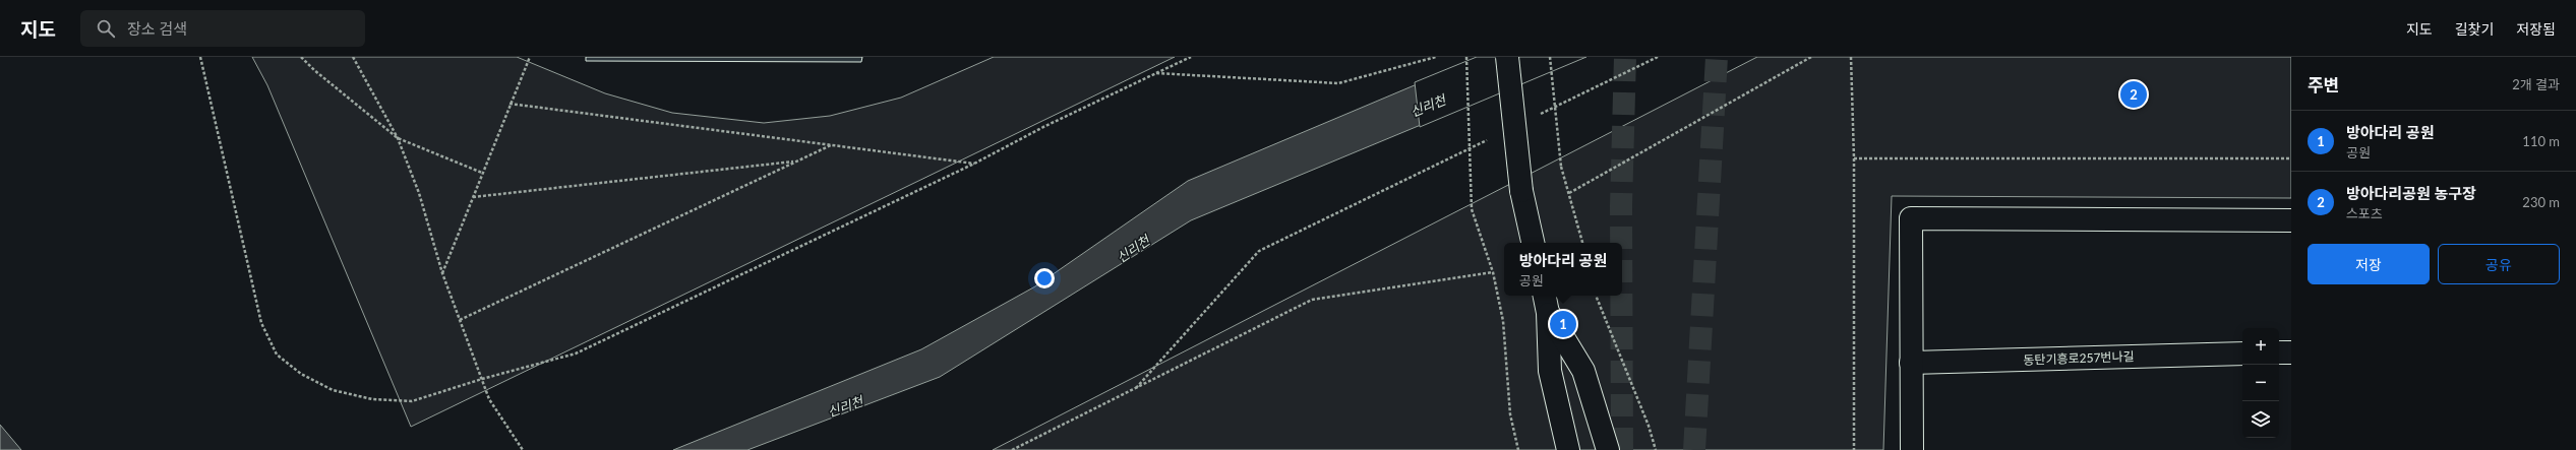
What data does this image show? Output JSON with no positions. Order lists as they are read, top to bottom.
{
  "streets": {
    "street": ["동탄기흥로257번나길"]
  },
  "water": ["신리천"],
  "page": {
    "header": "지도",
    "search": "장소 검색",
    "nav": ["지도", "길찾기", "저장됨"],
    "heading": ["주변", "2개 결과"],
    "pins": ["2", "1"],
    "list": [
      {
        "mark": "1",
        "name": "방아다리 공원",
        "note": "공원",
        "value": "110 m"
      },
      {
        "mark": "2",
        "name": "방아다리공원 농구장",
        "note": "스포츠",
        "value": "230 m"
      }
    ],
    "buttons": ["저장", "공유"],
    "popup": ["방아다리 공원", "공원"],
    "map_buttons": ["+", "−"]
  }
}
